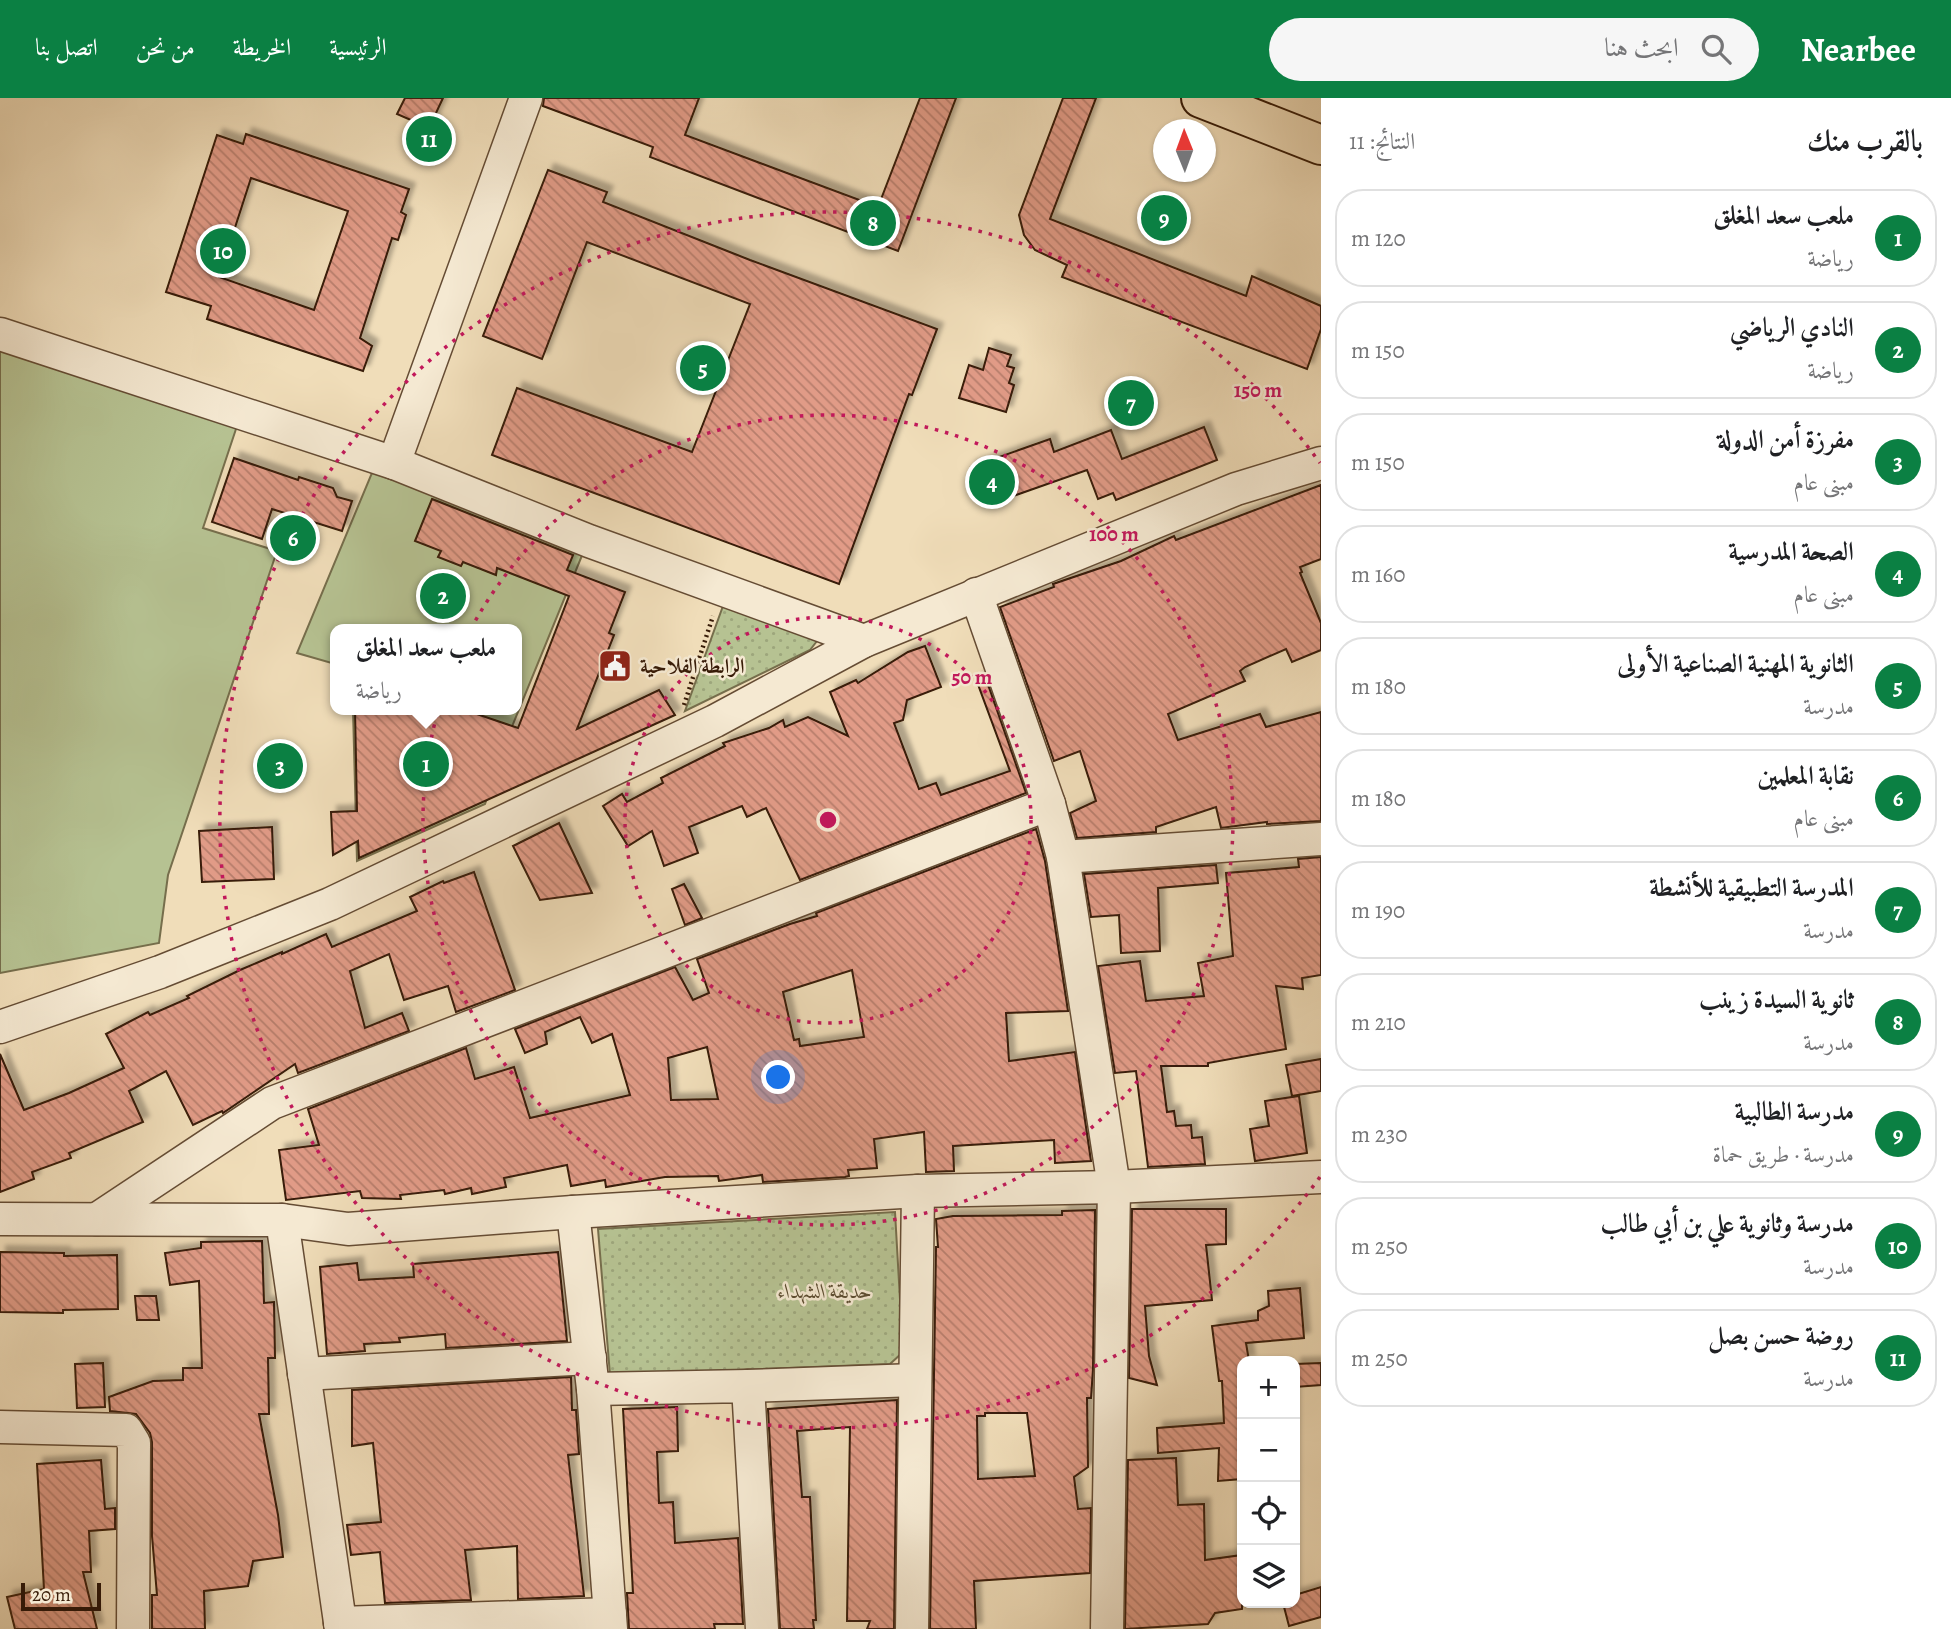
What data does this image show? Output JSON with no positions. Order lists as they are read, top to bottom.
{
  "parks": ["حديقة الشهداء"],
  "places": {
    "public building": ["الرابطة الفلاحية"]
  },
  "scale_bar": "20 m",
  "north": "top",
  "page": {
    "header": "Nearbee",
    "search": "ابحث هنا",
    "nav": [
      "الرئيسية",
      "الخريطة",
      "من نحن",
      "اتصل بنا"
    ],
    "heading": ["بالقرب منك", "النتائج: 11"],
    "pins": [
      "11",
      "9",
      "8",
      "10",
      "5",
      "7",
      "4",
      "6",
      "2",
      "1",
      "3"
    ],
    "list": [
      {
        "mark": "1",
        "name": "ملعب سعد المغلق",
        "note": "رياضة",
        "value": "120 m"
      },
      {
        "mark": "2",
        "name": "النادي الرياضي",
        "note": "رياضة",
        "value": "150 m"
      },
      {
        "mark": "3",
        "name": "مفرزة أمن الدولة",
        "note": "مبنى عام",
        "value": "150 m"
      },
      {
        "mark": "4",
        "name": "الصحة المدرسية",
        "note": "مبنى عام",
        "value": "160 m"
      },
      {
        "mark": "5",
        "name": "الثانوية المهنية الصناعية الأولى",
        "note": "مدرسة",
        "value": "180 m"
      },
      {
        "mark": "6",
        "name": "نقابة المعلمين",
        "note": "مبنى عام",
        "value": "180 m"
      },
      {
        "mark": "7",
        "name": "المدرسة التطبيقية للأنشطة",
        "note": "مدرسة",
        "value": "190 m"
      },
      {
        "mark": "8",
        "name": "ثانوية السيدة زينب",
        "note": "مدرسة",
        "value": "210 m"
      },
      {
        "mark": "9",
        "name": "مدرسة الطالبية",
        "note": "مدرسة · طريق حماة",
        "value": "230 m"
      },
      {
        "mark": "10",
        "name": "مدرسة وثانوية علي بن أبي طالب",
        "note": "مدرسة",
        "value": "250 m"
      },
      {
        "mark": "11",
        "name": "روضة حسن بصل",
        "note": "مدرسة",
        "value": "250 m"
      }
    ],
    "popup": ["ملعب سعد المغلق", "رياضة"],
    "map_buttons": ["+", "−"],
    "scale": "20 m"
  },
  "rings": ["150 m", "100 m", "50 m"]
}
